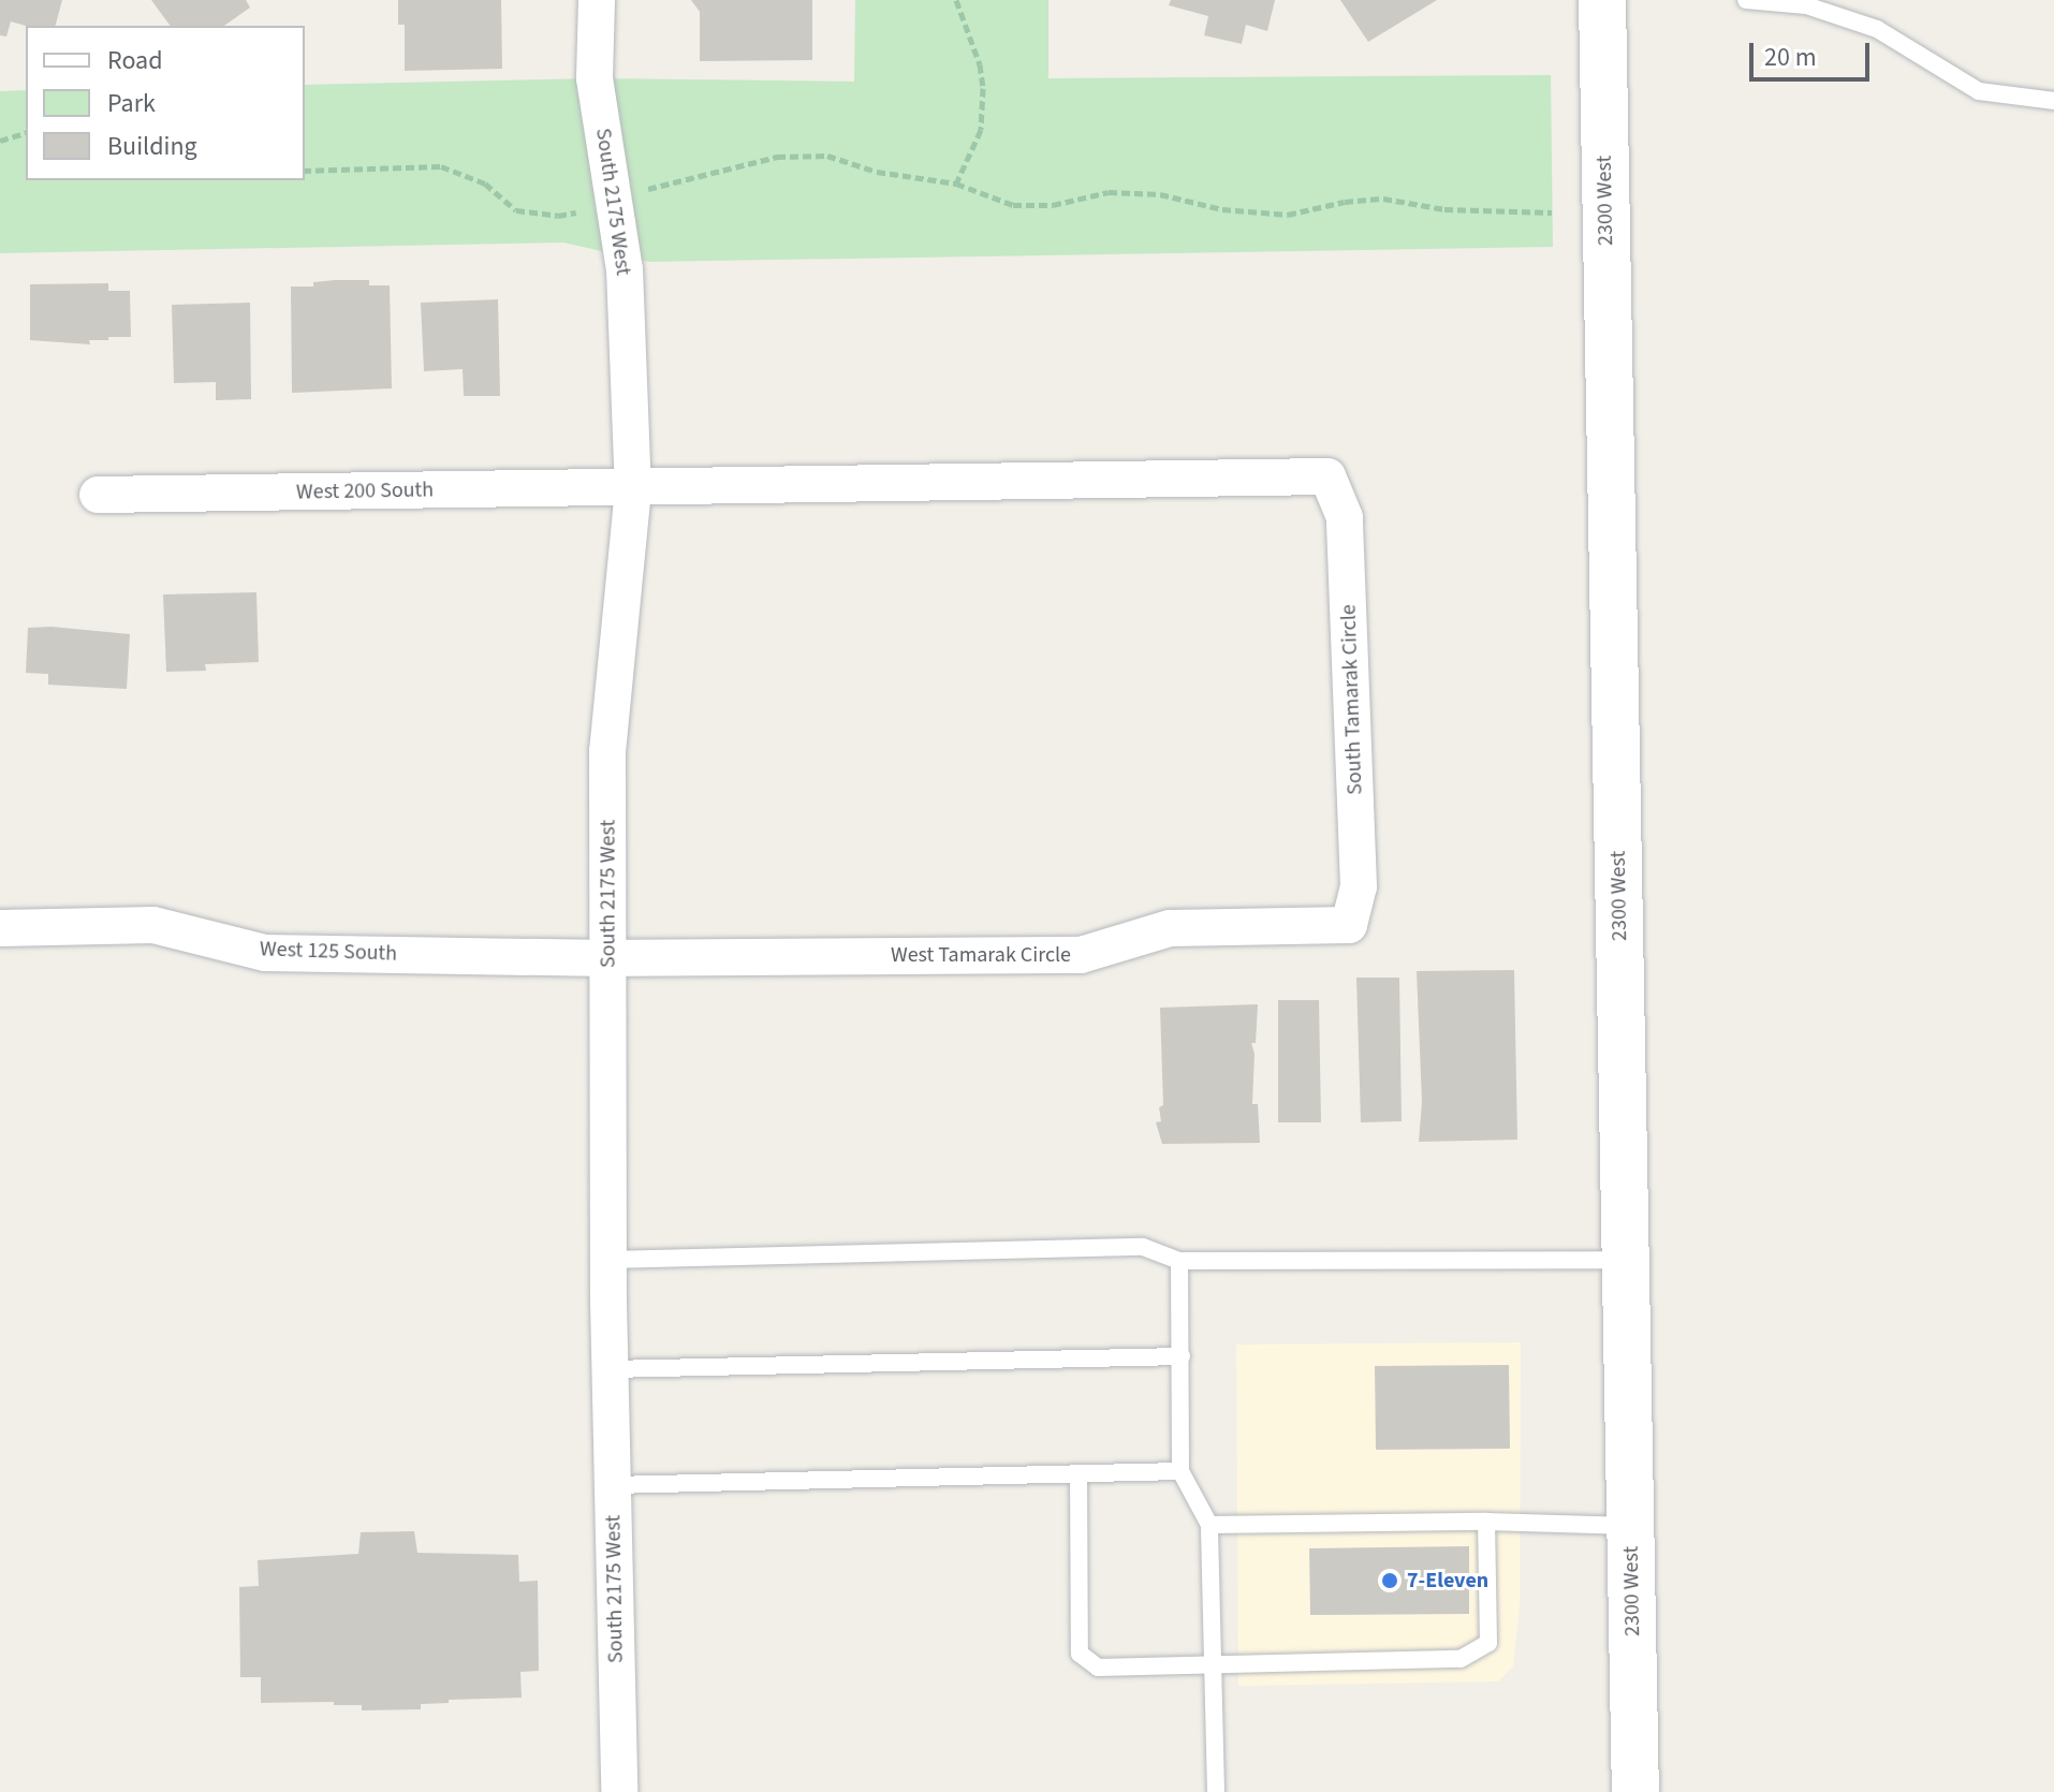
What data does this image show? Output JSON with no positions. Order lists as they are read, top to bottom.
{
  "streets": {
    "main road": ["2300 West"],
    "street": [
      "South 2175 West",
      "West 200 South",
      "South Tamarak Circle",
      "West 125 South",
      "West Tamarak Circle"
    ]
  },
  "crossings": [
    ["South 2175 West", "West 200 South"],
    ["South 2175 West", "South Tamarak Circle"],
    ["South 2175 West", "West 125 South"],
    ["South 2175 West", "West Tamarak Circle"],
    ["West 200 South", "South Tamarak Circle"],
    ["South Tamarak Circle", "West Tamarak Circle"],
    ["West 125 South", "West Tamarak Circle"]
  ],
  "places": ["7-Eleven"],
  "legend": ["Road", "Park", "Building"],
  "scale_bar": "20 m"
}
